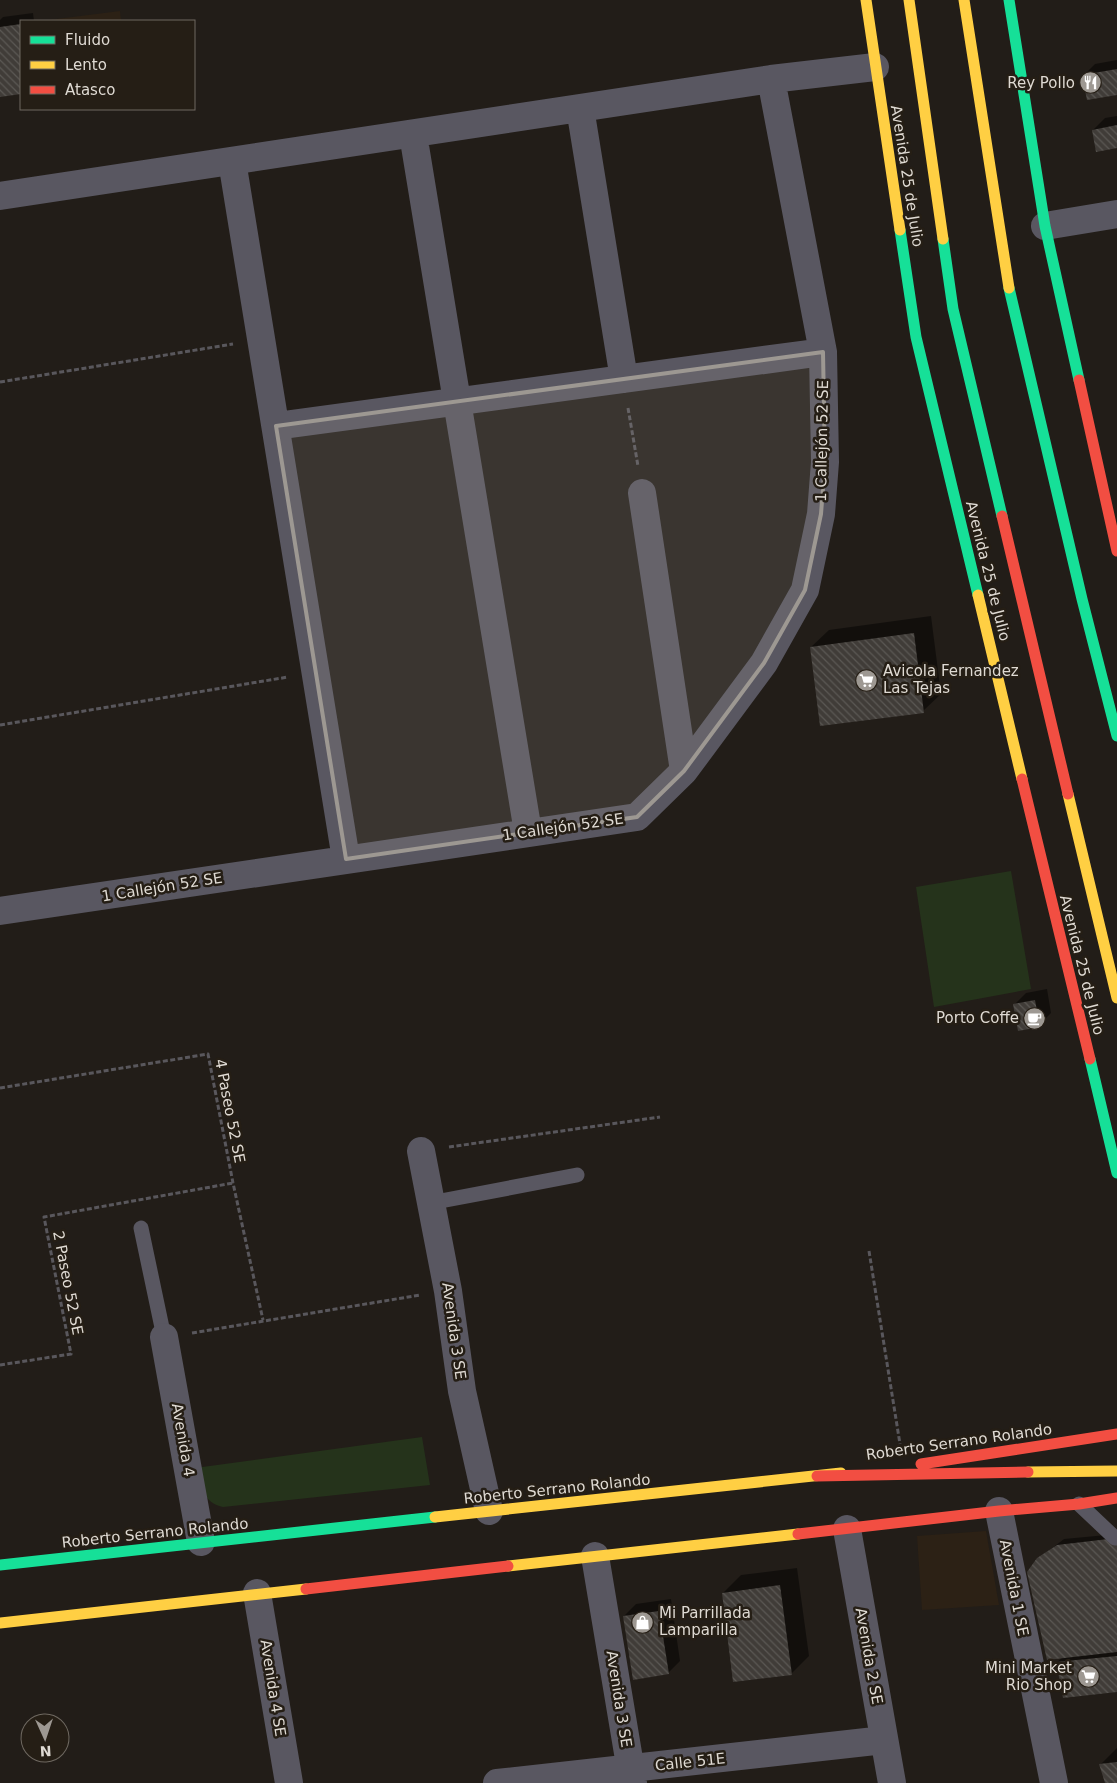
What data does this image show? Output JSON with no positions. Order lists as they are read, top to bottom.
{
  "streets": {
    "main road": ["Avenida 25 de Julio", "Roberto Serrano Rolando"],
    "street": [
      "1 Callejón 52 SE",
      "Avenida 3 SE",
      "Avenida 4",
      "Avenida 1 SE",
      "Avenida 2 SE",
      "Avenida 4 SE",
      "Calle 51E"
    ],
    "path": ["4 Paseo 52 SE", "2 Paseo 52 SE"]
  },
  "crossings": [
    ["4 Paseo 52 SE", "2 Paseo 52 SE"],
    ["Avenida 3 SE", "Roberto Serrano Rolando"],
    ["Avenida 3 SE", "Calle 51E"],
    ["Avenida 4", "Roberto Serrano Rolando"],
    ["Avenida 2 SE", "Calle 51E"]
  ],
  "places": {
    "restaurant": ["Rey Pollo"],
    "supermarket": ["Avicola Fernandez Las Tejas", "Mini Market Rio Shop"],
    "cafe": ["Porto Coffe"],
    "shop": ["Mi Parrillada Lamparilla"]
  },
  "legend": ["Fluido", "Lento", "Atasco"],
  "north": "bottom"
}
